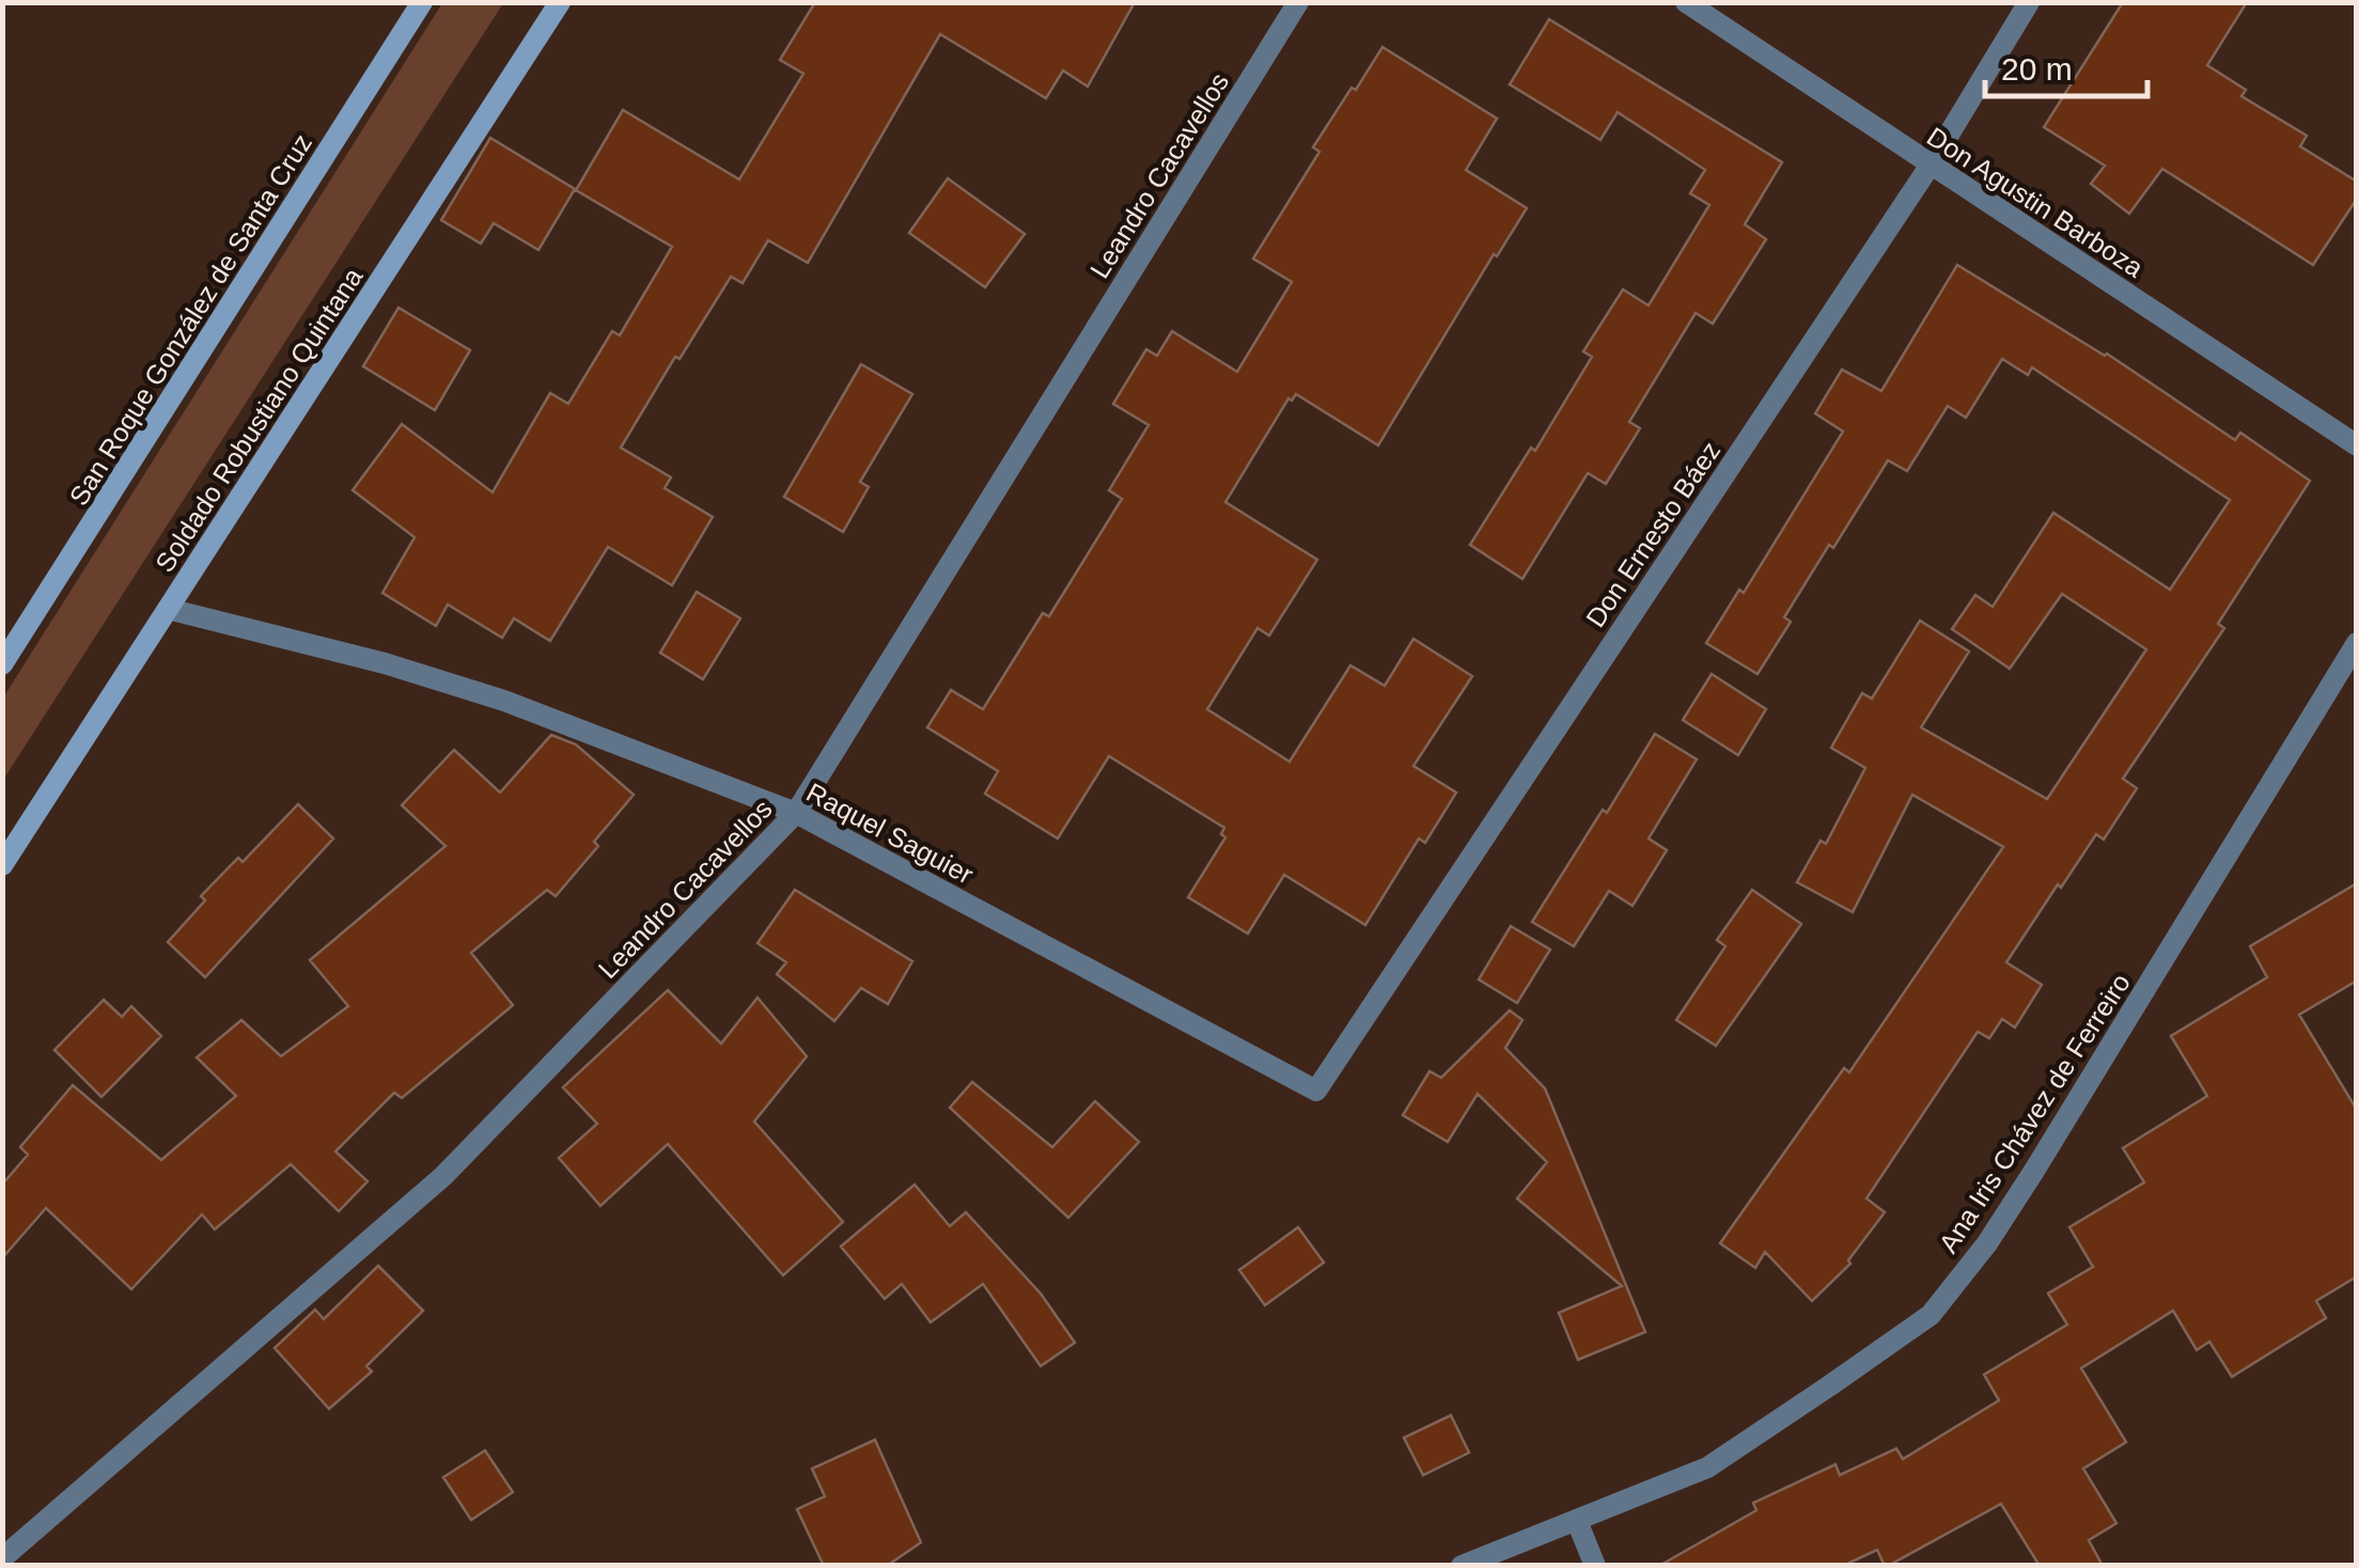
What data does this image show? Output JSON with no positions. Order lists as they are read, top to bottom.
{
  "streets": {
    "street": [
      "Leandro Cacavellos",
      "Don Agustin Barboza",
      "San Roque González de Santa Cruz",
      "Soldado Robustiano Quintana",
      "Don Ernesto Báez",
      "Raquel Saguier",
      "Ana Iris Chávez de Ferreiro"
    ]
  },
  "crossings": [
    ["Leandro Cacavellos", "Raquel Saguier"],
    ["Don Agustin Barboza", "Don Ernesto Báez"],
    ["Soldado Robustiano Quintana", "Raquel Saguier"],
    ["Don Ernesto Báez", "Raquel Saguier"]
  ],
  "scale_bar": "20 m"
}
